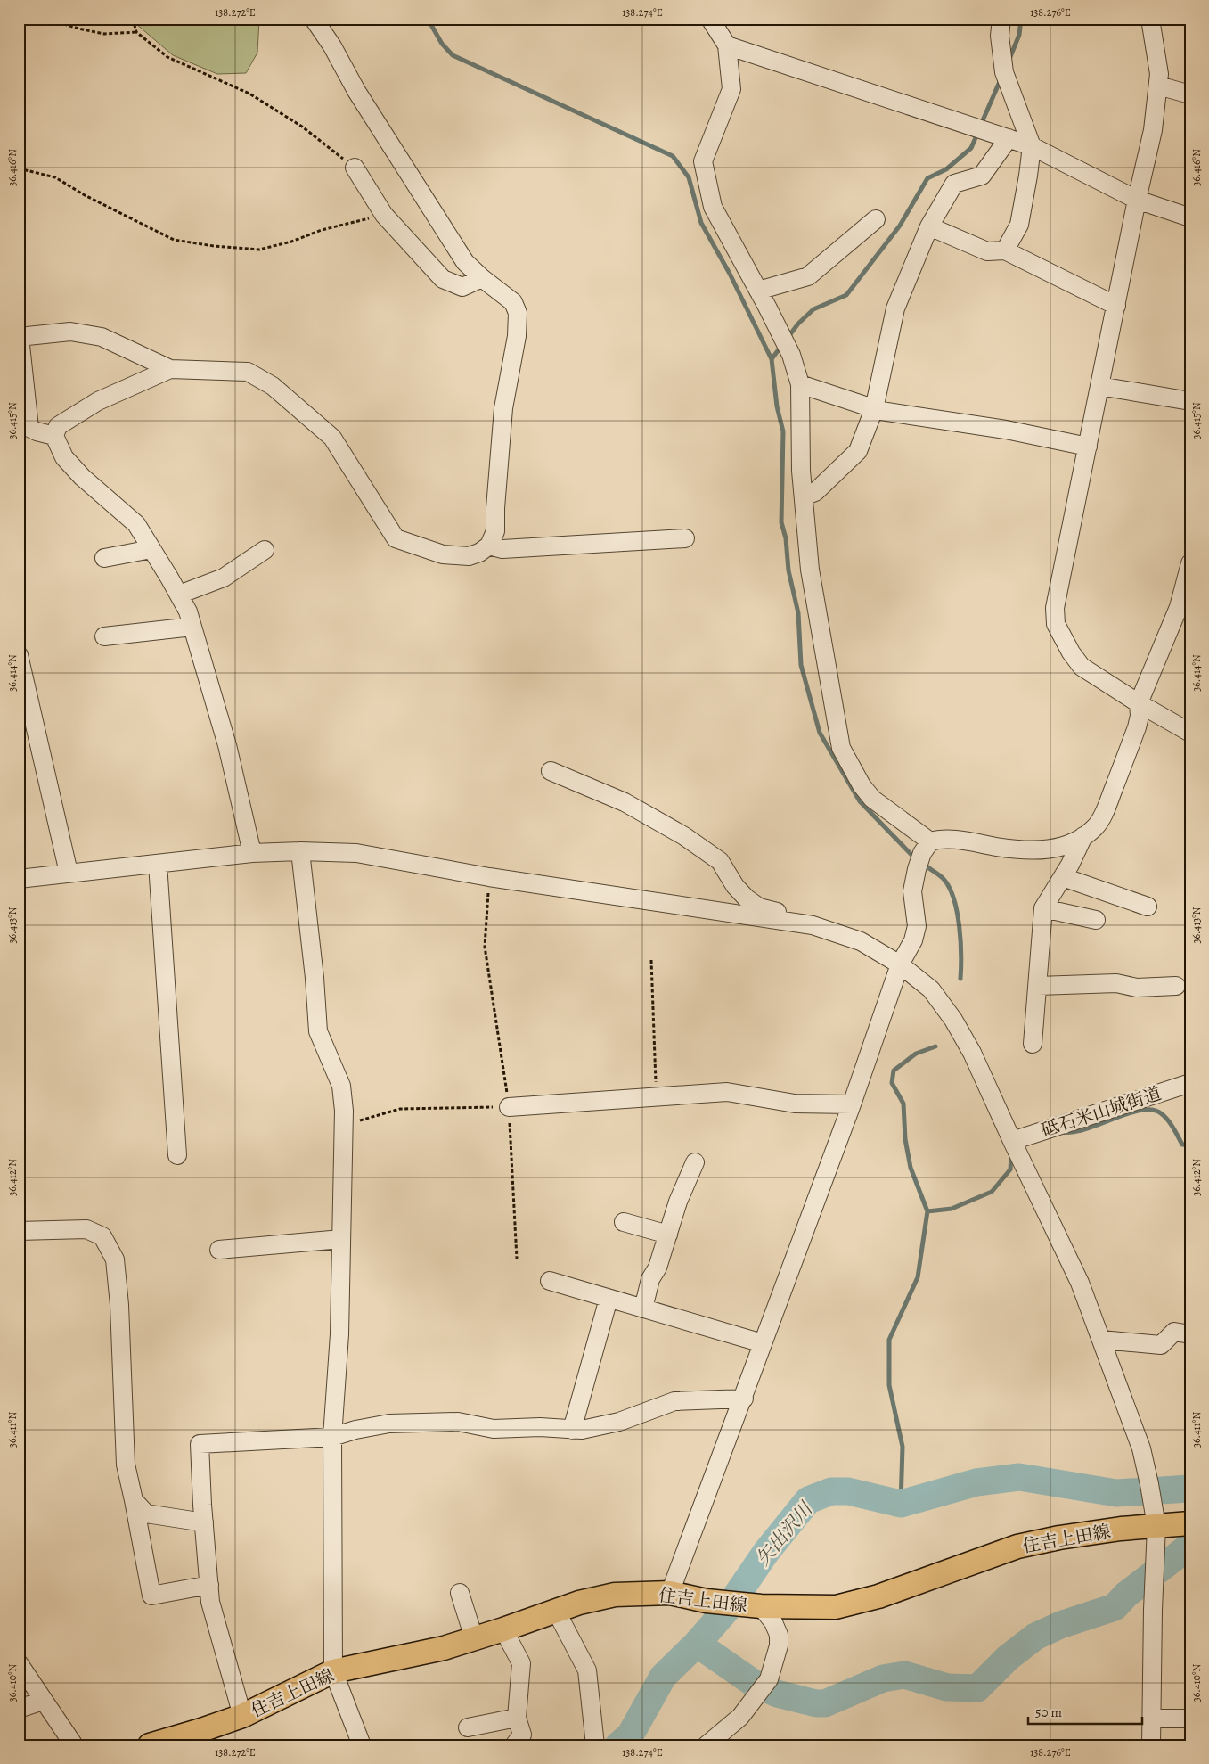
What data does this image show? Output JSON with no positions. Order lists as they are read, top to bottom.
{
  "streets": {
    "main road": ["住吉上田線"],
    "street": ["砥石米山城街道"]
  },
  "water": ["矢出沢川"],
  "scale_bar": "50 m",
  "coordinates": [
    "138.272°E",
    "138.274°E",
    "138.276°E",
    "36.416°N",
    "36.415°N",
    "36.414°N",
    "36.413°N",
    "36.412°N",
    "36.411°N",
    "36.410°N"
  ]
}
